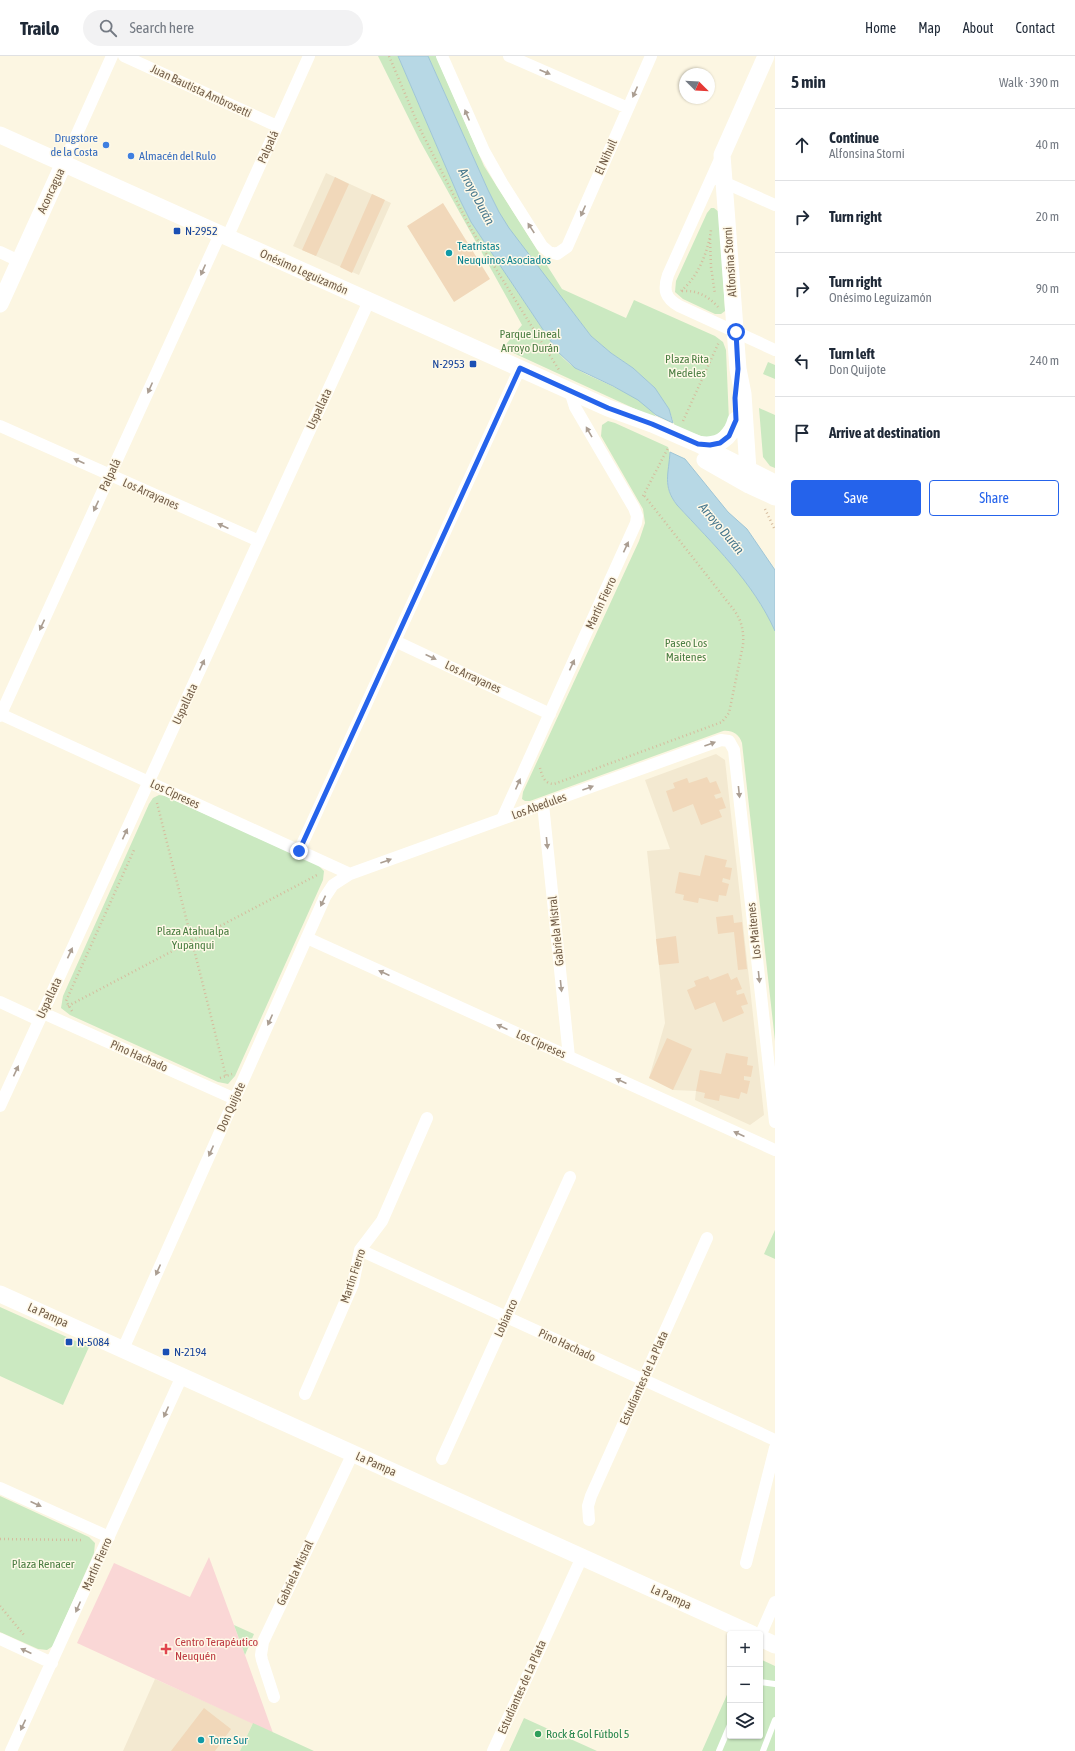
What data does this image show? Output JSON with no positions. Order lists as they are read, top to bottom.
{
  "streets": {
    "street": [
      "Juan Bautista Ambrosetti",
      "Palpalá",
      "El Nihuil",
      "Aconcagua",
      "Alfonsina Storni",
      "Onésimo Leguizamón",
      "Uspallata",
      "Los Arrayanes",
      "Martín Fierro",
      "Los Cipreses",
      "Los Abedules",
      "Gabriela Mistral",
      "Los Maitenes",
      "Pino Hachado",
      "Don Quijote",
      "La Pampa",
      "Lobianco",
      "Estudiantes de La Plata"
    ]
  },
  "crossings": [
    ["Juan Bautista Ambrosetti", "Palpalá"],
    ["Palpalá", "Onésimo Leguizamón"],
    ["Palpalá", "Los Arrayanes"],
    ["Palpalá", "Los Cipreses"],
    ["Aconcagua", "Onésimo Leguizamón"],
    ["Alfonsina Storni", "Onésimo Leguizamón"],
    ["Onésimo Leguizamón", "Uspallata"],
    ["Onésimo Leguizamón", "Martín Fierro"],
    ["Uspallata", "Los Arrayanes"],
    ["Uspallata", "Los Cipreses"],
    ["Uspallata", "Pino Hachado"],
    ["Los Arrayanes", "Martín Fierro"],
    ["Martín Fierro", "Los Abedules"],
    ["Martín Fierro", "Pino Hachado"],
    ["Martín Fierro", "La Pampa"],
    ["Los Cipreses", "Los Abedules"],
    ["Los Cipreses", "Gabriela Mistral"],
    ["Los Cipreses", "Don Quijote"],
    ["Los Abedules", "Gabriela Mistral"],
    ["Los Abedules", "Los Maitenes"],
    ["Los Abedules", "Don Quijote"],
    ["Gabriela Mistral", "La Pampa"],
    ["Pino Hachado", "Don Quijote"],
    ["Pino Hachado", "Lobianco"],
    ["Pino Hachado", "Estudiantes de La Plata"],
    ["Don Quijote", "La Pampa"],
    ["La Pampa", "Estudiantes de La Plata"]
  ],
  "one_way": [
    "Palpalá",
    "Uspallata",
    "Los Cipreses",
    "Los Abedules",
    "Gabriela Mistral",
    "Los Maitenes",
    "Don Quijote"
  ],
  "water": ["Arroyo Durán"],
  "parks": [
    "Parque Lineal Arroyo Durán",
    "Plaza Rita Medeles",
    "Paseo Los Maitenes",
    "Plaza Atahualpa Yupanqui",
    "Plaza Renacer"
  ],
  "places": {
    "other": [
      "Drugstore de la Costa",
      "Almacén del Rulo",
      "Teatristas Neuquinos Asociados",
      "Rock & Gol Fútbol 5",
      "Torre Sur"
    ],
    "transit": [
      "N-2952",
      "N-2953",
      "N-5084",
      "N-2194"
    ],
    "health": ["Centro Terapéutico Neuquén"]
  },
  "north": "bottom right",
  "page": {
    "header": "Trailo",
    "search": "Search here",
    "nav": [
      "Home",
      "Map",
      "About",
      "Contact"
    ],
    "heading": ["5 min", "Walk · 390 m"],
    "list": [
      ["Continue", "Alfonsina Storni", "40 m"],
      ["Turn right", "20 m"],
      ["Turn right", "Onésimo Leguizamón", "90 m"],
      ["Turn left", "Don Quijote", "240 m"],
      "Arrive at destination"
    ],
    "buttons": ["Save", "Share"],
    "map_buttons": ["+", "−"]
  }
}
